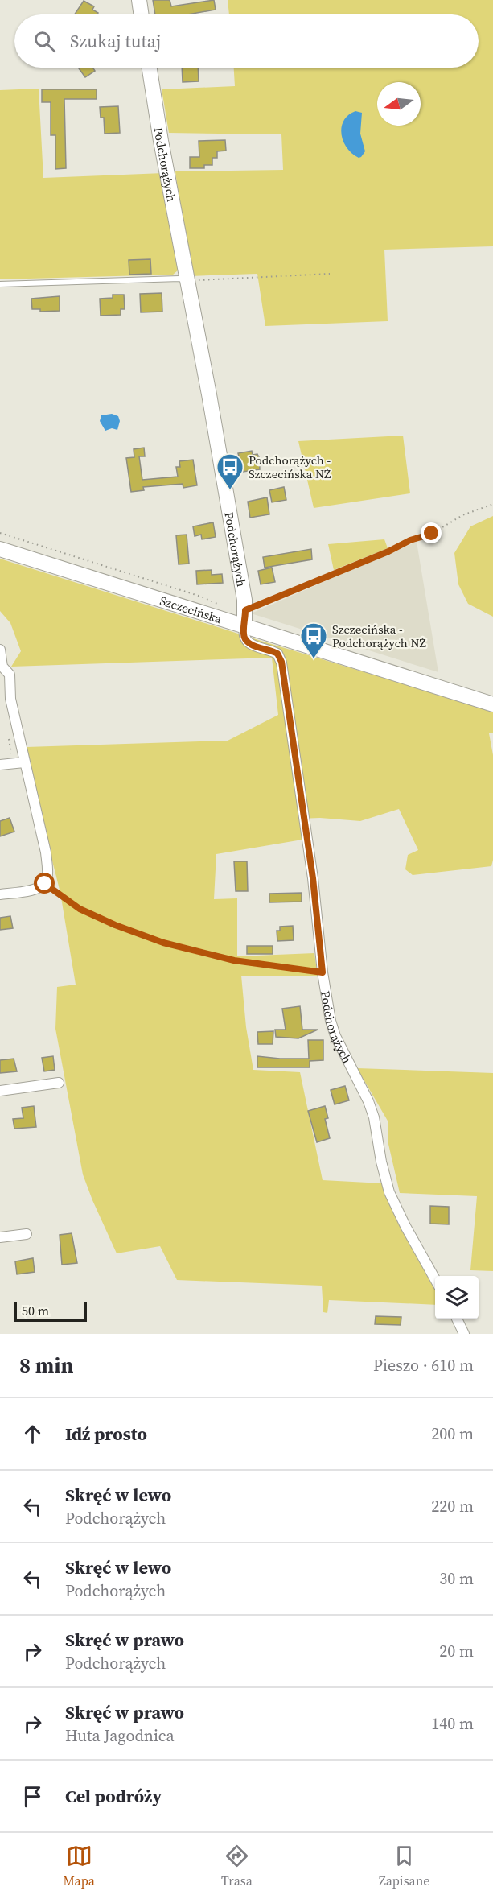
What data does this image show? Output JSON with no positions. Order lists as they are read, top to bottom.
{
  "streets": {
    "street": ["Podchorążych", "Szczecińska"]
  },
  "crossings": [
    ["Podchorążych", "Szczecińska"]
  ],
  "places": {
    "bus stop": ["Podchorążych - Szczecińska NŻ", "Szczecińska - Podchorążych NŻ"]
  },
  "scale_bar": "50 m",
  "north": "left",
  "page": {
    "search": "Szukaj tutaj",
    "scale": "50 m",
    "heading": ["8 min", "Pieszo · 610 m"],
    "list": [
      ["Idź prosto", "200 m"],
      ["Skręć w lewo", "Podchorążych", "220 m"],
      ["Skręć w lewo", "Podchorążych", "30 m"],
      ["Skręć w prawo", "Podchorążych", "20 m"],
      ["Skręć w prawo", "Huta Jagodnica", "140 m"],
      "Cel podróży"
    ],
    "nav": ["Mapa", "Trasa", "Zapisane"]
  }
}
